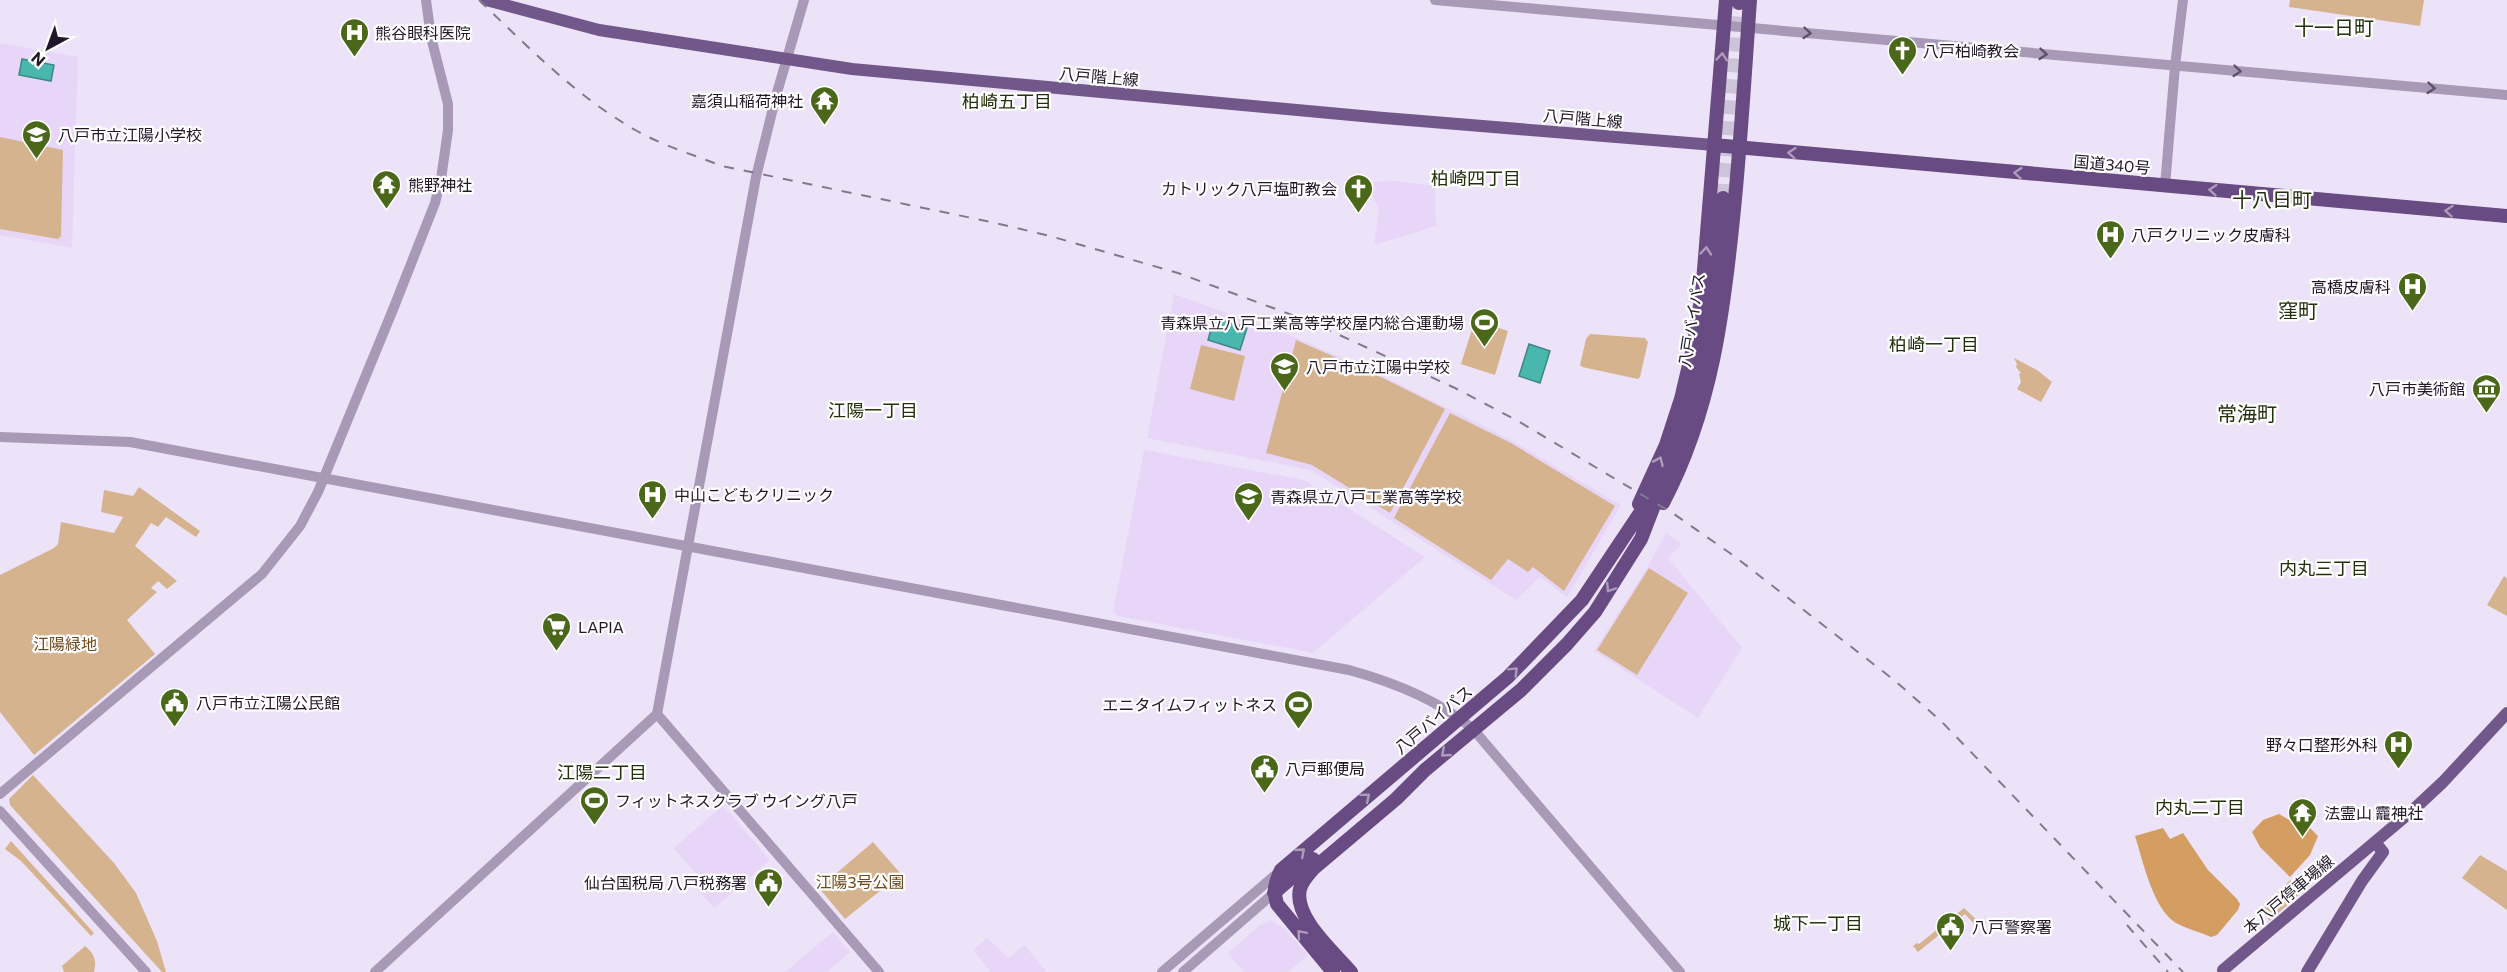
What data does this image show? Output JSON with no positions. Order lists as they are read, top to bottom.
{
  "streets": {
    "highway": ["国道340号", "八戸バイパス"],
    "main road": ["八戸階上線", "本八戸停車場線"]
  },
  "crossings": [
    ["八戸階上線", "国道340号"]
  ],
  "one_way": ["国道340号"],
  "districts": [
    "十一日町",
    "柏崎五丁目",
    "柏崎四丁目",
    "十八日町",
    "窪町",
    "柏崎一丁目",
    "江陽一丁目",
    "常海町",
    "内丸三丁目",
    "江陽二丁目",
    "内丸二丁目",
    "城下一丁目"
  ],
  "parks": ["江陽緑地", "江陽3号公園"],
  "places": {
    "hospital": [
      "熊谷眼科医院",
      "八戸クリニック皮膚科",
      "高橋皮膚科",
      "中山こどもクリニック",
      "野々口整形外科"
    ],
    "church": ["八戸柏崎教会", "カトリック八戸塩町教会"],
    "temple": ["嘉須山稲荷神社", "熊野神社", "法霊山 龗神社"],
    "school or university": ["八戸市立江陽小学校", "八戸市立江陽中学校", "青森県立八戸工業高等学校"],
    "sports": ["青森県立八戸工業高等学校屋内総合運動場", "エニタイムフィットネス", "フィットネスクラブ ウイング八戸"],
    "museum": ["八戸市美術館"],
    "supermarket": ["LAPIA"],
    "public building": [
      "八戸市立江陽公民館",
      "八戸郵便局",
      "仙台国税局 八戸税務署",
      "八戸警察署"
    ]
  },
  "north": "bottom left"
}
